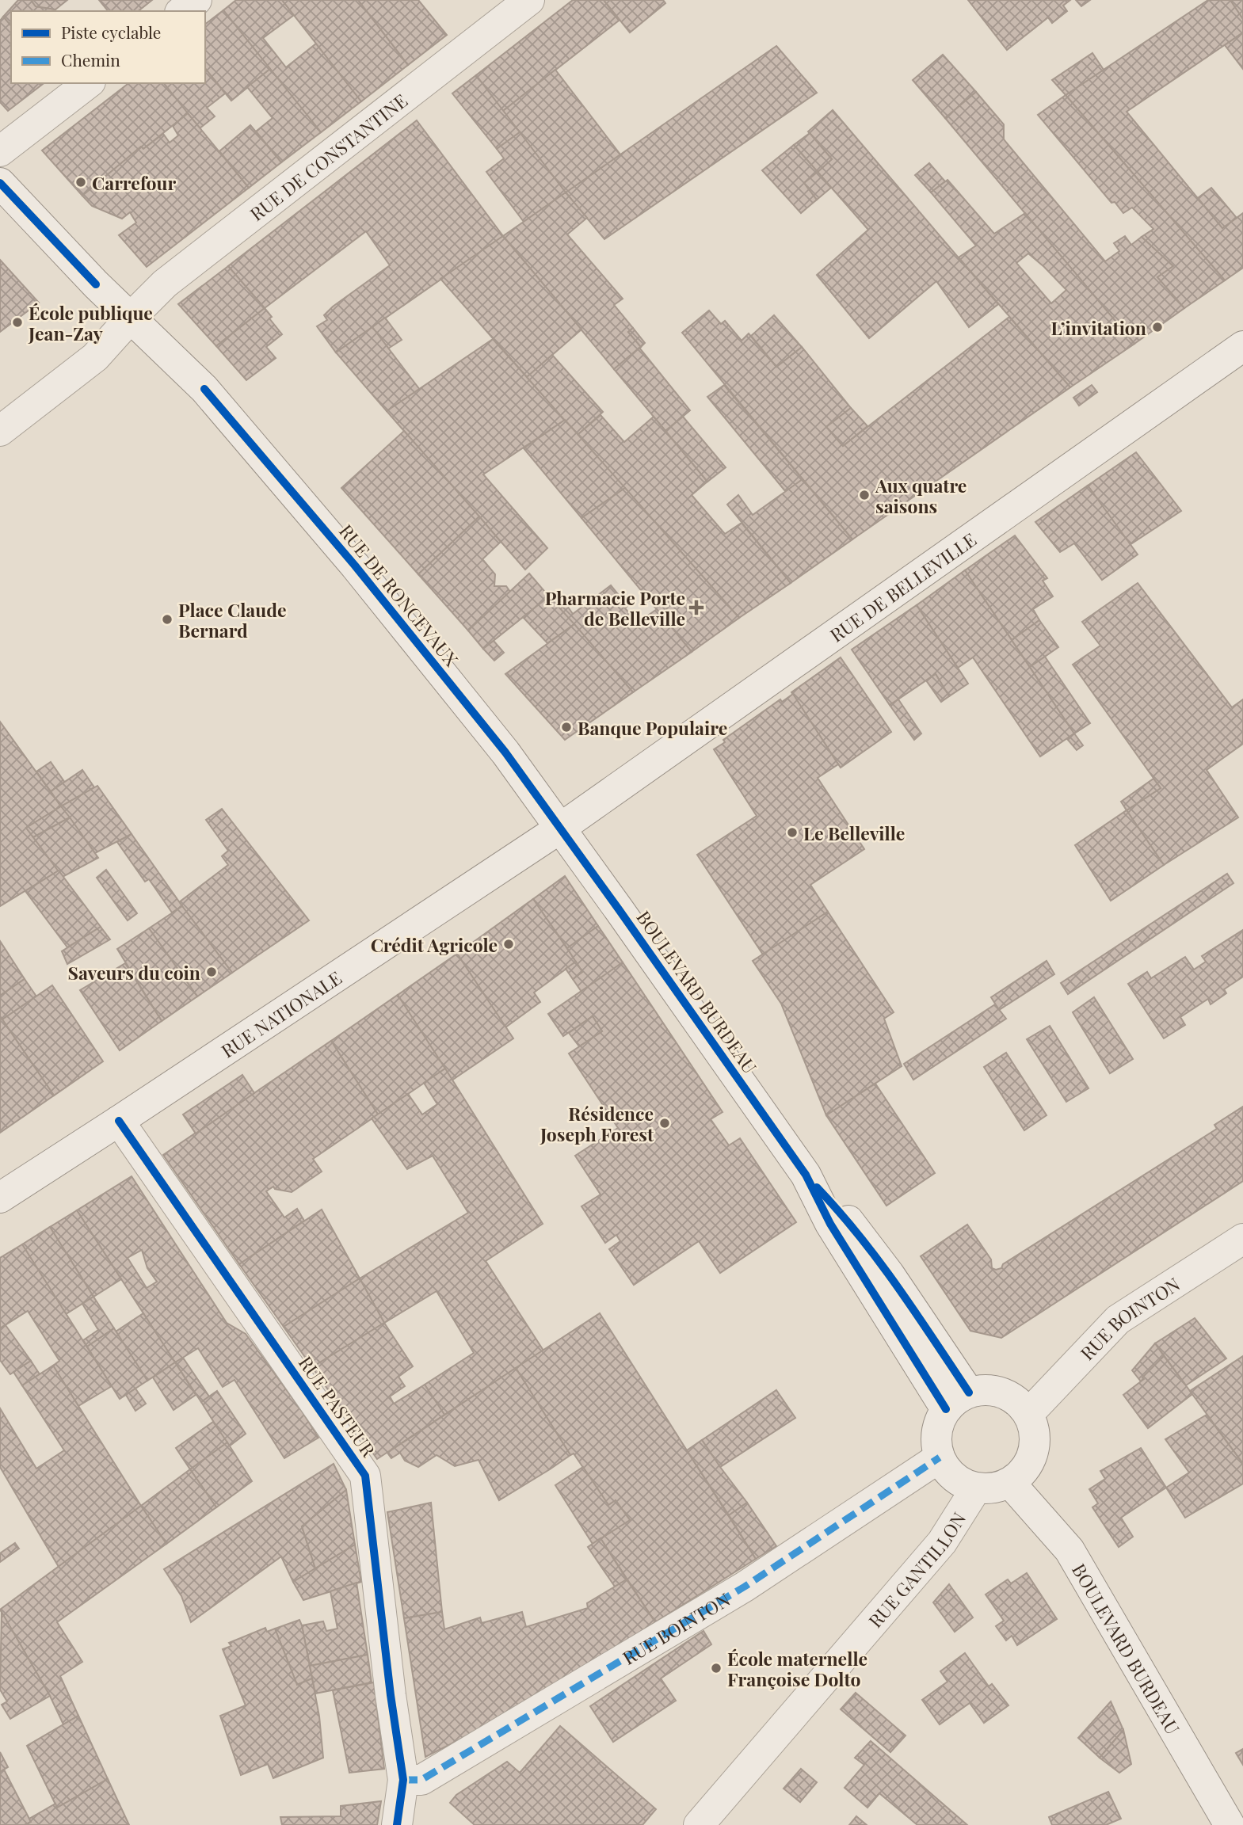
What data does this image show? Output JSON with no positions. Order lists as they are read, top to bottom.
{
  "streets": {
    "main road": [
      "RUE DE CONSTANTINE",
      "RUE DE BELLEVILLE",
      "RUE DE RONCEVAUX",
      "BOULEVARD BURDEAU",
      "RUE NATIONALE",
      "RUE BOINTON",
      "RUE PASTEUR",
      "RUE GANTILLON"
    ]
  },
  "crossings": [
    ["RUE DE CONSTANTINE", "RUE DE RONCEVAUX"],
    ["RUE DE BELLEVILLE", "RUE DE RONCEVAUX"],
    ["RUE DE BELLEVILLE", "BOULEVARD BURDEAU"],
    ["RUE DE BELLEVILLE", "RUE NATIONALE"],
    ["RUE DE RONCEVAUX", "BOULEVARD BURDEAU"],
    ["RUE DE RONCEVAUX", "RUE NATIONALE"],
    ["BOULEVARD BURDEAU", "RUE NATIONALE"],
    ["BOULEVARD BURDEAU", "RUE BOINTON"],
    ["BOULEVARD BURDEAU", "RUE GANTILLON"],
    ["RUE NATIONALE", "RUE PASTEUR"],
    ["RUE BOINTON", "RUE PASTEUR"],
    ["RUE BOINTON", "RUE GANTILLON"]
  ],
  "places": {
    "other": [
      "Carrefour",
      "École publique Jean-Zay",
      "L’invitation",
      "Aux quatre saisons",
      "Place Claude Bernard",
      "Banque Populaire",
      "Le Belleville",
      "Crédit Agricole",
      "Saveurs du coin",
      "Résidence Joseph Forest",
      "École maternelle Françoise Dolto"
    ],
    "health": ["Pharmacie Porte de Belleville"]
  },
  "legend": ["Piste cyclable", "Chemin"]
}
